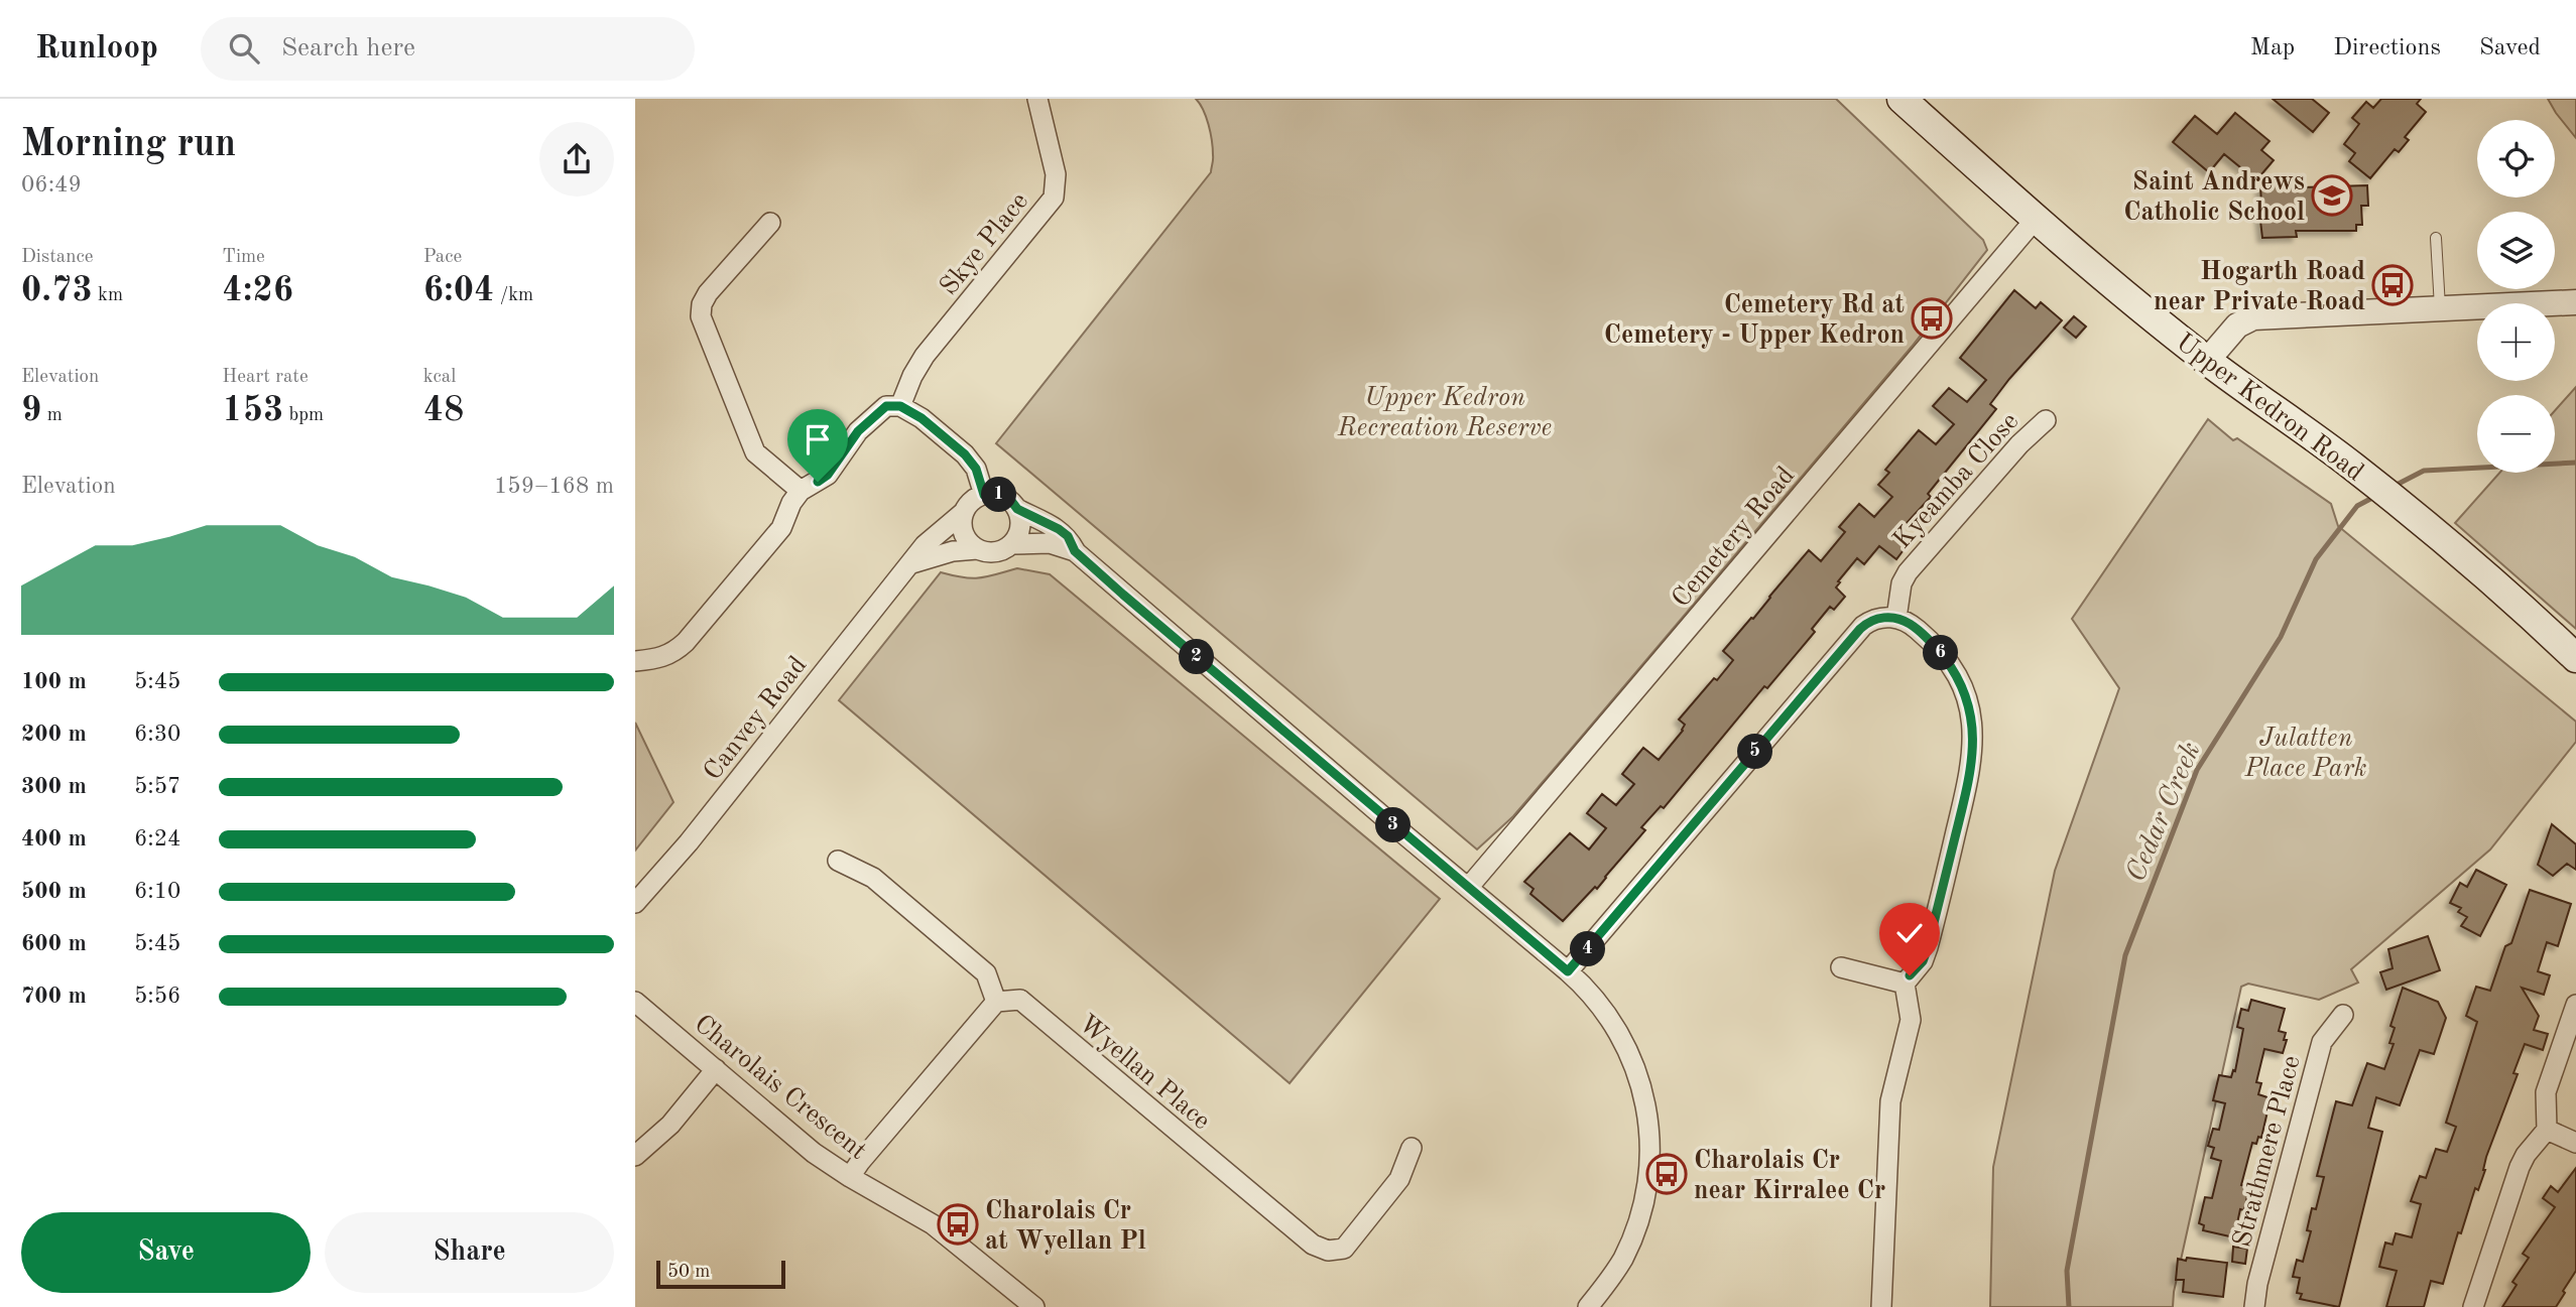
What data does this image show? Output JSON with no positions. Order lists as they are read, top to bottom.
{
  "streets": {
    "main road": ["Upper Kedron Road"],
    "street": [
      "Skye Place",
      "Kyeamba Close",
      "Cemetery Road",
      "Canvey Road",
      "Wyellan Place",
      "Charolais Crescent",
      "Strathmere Place"
    ]
  },
  "crossings": [
    ["Upper Kedron Road", "Cemetery Road"]
  ],
  "water": ["Cedar Creek"],
  "parks": ["Upper Kedron Recreation Reserve", "Julatten Place Park"],
  "places": {
    "school or university": ["Saint Andrews Catholic School"],
    "bus stop": [
      "Hogarth Road near Private Road",
      "Cemetery Rd at Cemetery - Upper Kedron",
      "Charolais Cr near Kirralee Cr",
      "Charolais Cr at Wyellan Pl"
    ]
  },
  "scale_bar": "50 m",
  "page": {
    "header": "Runloop",
    "search": "Search here",
    "nav": ["Map", "Directions", "Saved"],
    "heading": ["Morning run", "06:49"],
    "map_buttons": ["+", "−"],
    "stats": [
      ["Distance", "0.73 km"],
      ["Time", "4:26"],
      ["Pace", "6:04 /km"],
      ["Elevation", "9 m"],
      ["Heart rate", "153 bpm"],
      ["kcal", "48"]
    ],
    "chart": ["Elevation", "159–168 m"],
    "pins": [
      "1",
      "6",
      "2",
      "5",
      "3",
      "4"
    ],
    "list": [
      {
        "name": "100 m",
        "note": "5:45"
      },
      {
        "name": "200 m",
        "note": "6:30"
      },
      {
        "name": "300 m",
        "note": "5:57"
      },
      {
        "name": "400 m",
        "note": "6:24"
      },
      {
        "name": "500 m",
        "note": "6:10"
      },
      {
        "name": "600 m",
        "note": "5:45"
      },
      {
        "name": "700 m",
        "note": "5:56"
      }
    ],
    "buttons": ["Save", "Share"],
    "scale": "50 m"
  }
}
